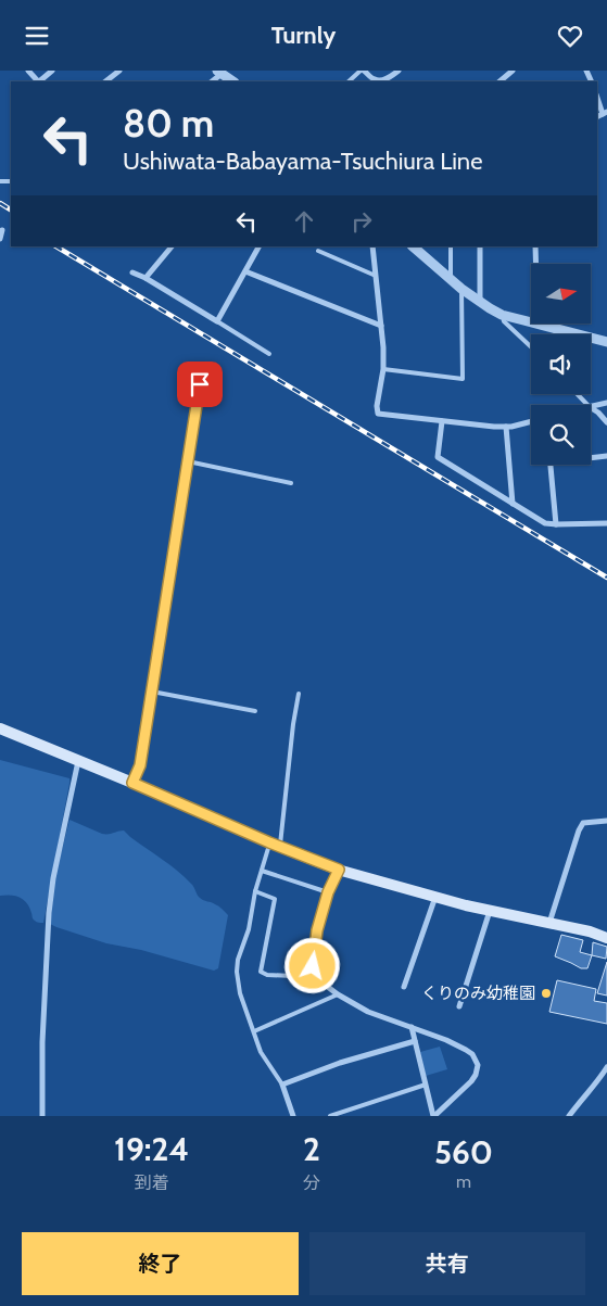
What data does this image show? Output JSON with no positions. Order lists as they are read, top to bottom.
{
  "places": ["くりのみ幼稚園"],
  "north": "right",
  "page": {
    "header": "Turnly",
    "turn": ["80 m", "Ushiwata-Babayama-Tsuchiura Line"],
    "eta": [
      "19:24",
      "到着",
      "2",
      "分",
      "560",
      "m"
    ],
    "buttons": ["終了", "共有"]
  }
}
